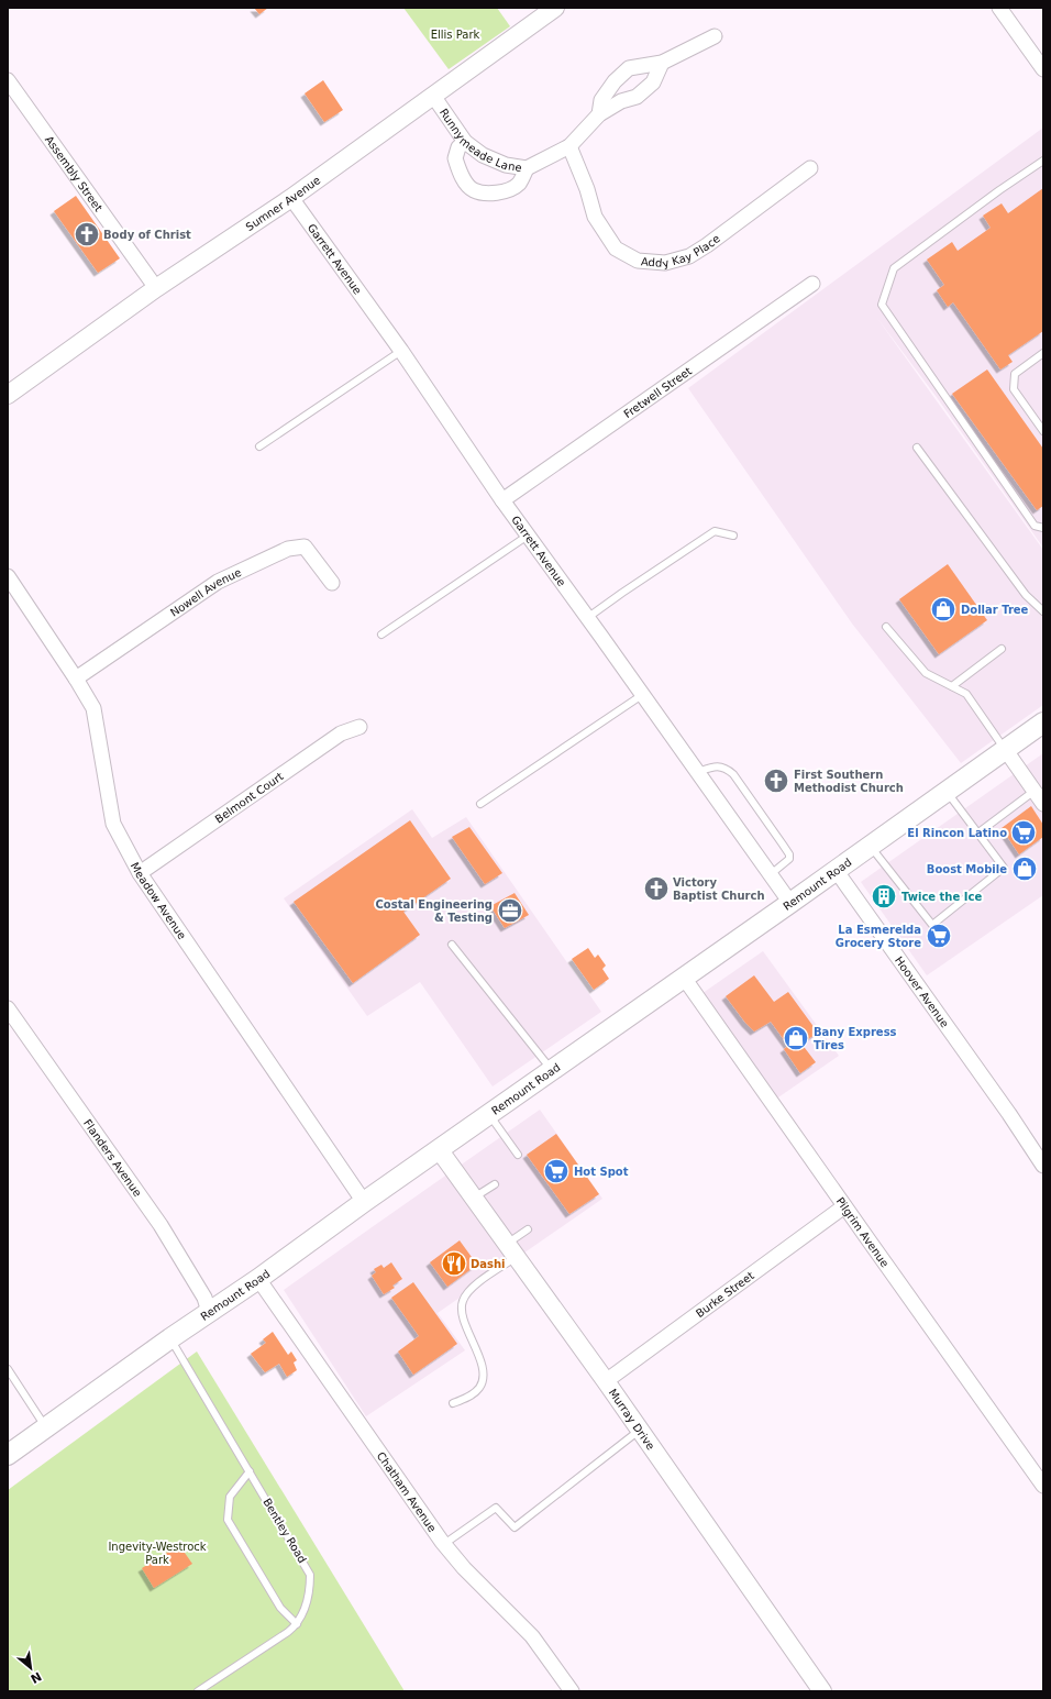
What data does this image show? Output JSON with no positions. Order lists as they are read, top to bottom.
{
  "streets": {
    "main road": ["Remount Road"],
    "street": [
      "Runnymeade Lane",
      "Assembly Street",
      "Sumner Avenue",
      "Addy Kay Place",
      "Garrett Avenue",
      "Fretwell Street",
      "Nowell Avenue",
      "Belmont Court",
      "Meadow Avenue",
      "Hoover Avenue",
      "Flanders Avenue",
      "Pilgrim Avenue",
      "Burke Street",
      "Murray Drive",
      "Chatham Avenue"
    ],
    "lane": ["Bentley Road"]
  },
  "crossings": [
    ["Runnymeade Lane", "Sumner Avenue"],
    ["Runnymeade Lane", "Addy Kay Place"],
    ["Assembly Street", "Sumner Avenue"],
    ["Sumner Avenue", "Garrett Avenue"],
    ["Garrett Avenue", "Fretwell Street"],
    ["Garrett Avenue", "Remount Road"],
    ["Nowell Avenue", "Meadow Avenue"],
    ["Belmont Court", "Meadow Avenue"],
    ["Remount Road", "Meadow Avenue"],
    ["Remount Road", "Hoover Avenue"],
    ["Remount Road", "Flanders Avenue"],
    ["Remount Road", "Pilgrim Avenue"],
    ["Remount Road", "Murray Drive"],
    ["Remount Road", "Chatham Avenue"],
    ["Remount Road", "Bentley Road"],
    ["Pilgrim Avenue", "Burke Street"],
    ["Burke Street", "Murray Drive"]
  ],
  "parks": ["Ellis Park", "Ingevity-Westrock Park"],
  "places": {
    "church": ["Body of Christ", "First Southern Methodist Church", "Victory Baptist Church"],
    "shop": ["Dollar Tree", "Boost Mobile", "Bany Express Tires"],
    "supermarket": ["El Rincon Latino", "La Esmerelda Grocery Store", "Hot Spot"],
    "building": ["Twice the Ice"],
    "office": ["Costal Engineering & Testing"],
    "restaurant": ["Dashi"]
  },
  "north": "bottom right"
}
